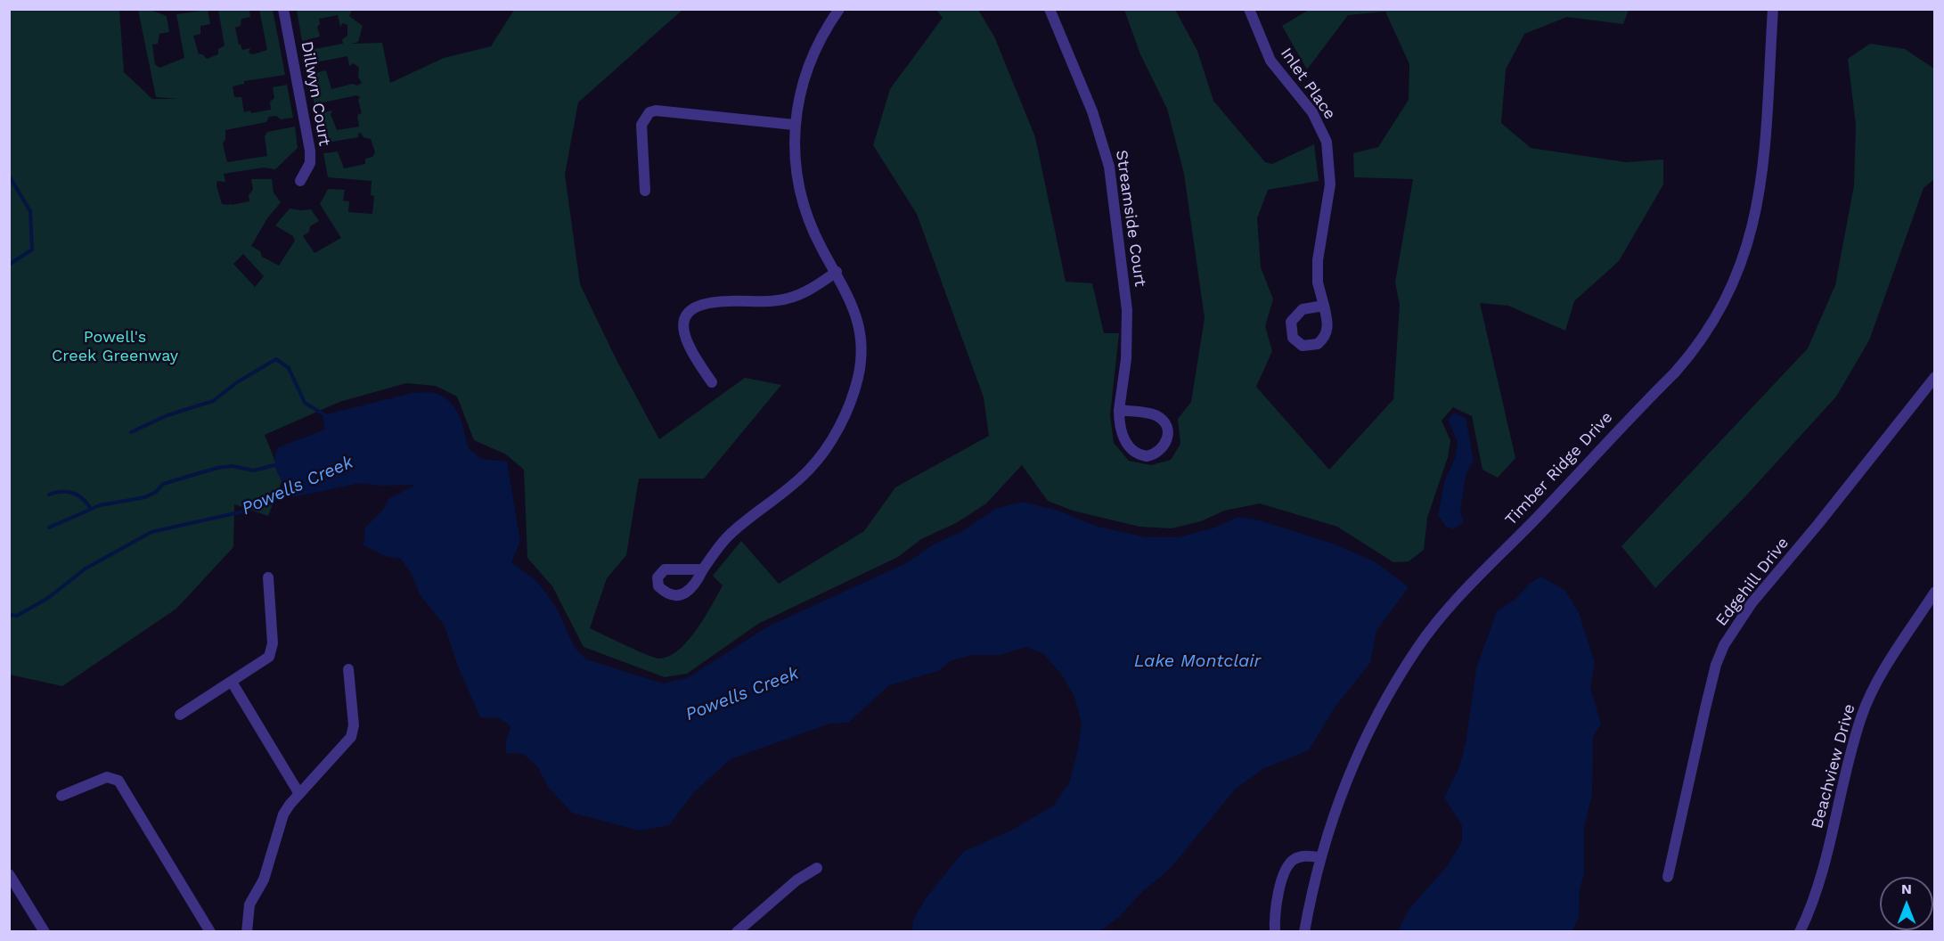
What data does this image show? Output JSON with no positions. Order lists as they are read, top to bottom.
{
  "streets": {
    "street": [
      "Inlet Place",
      "Dillwyn Court",
      "Streamside Court",
      "Timber Ridge Drive",
      "Edgehill Drive",
      "Beachview Drive"
    ]
  },
  "water": ["Powells Creek", "Lake Montclair"],
  "parks": ["Powell's Creek Greenway"],
  "north": "top"
}
